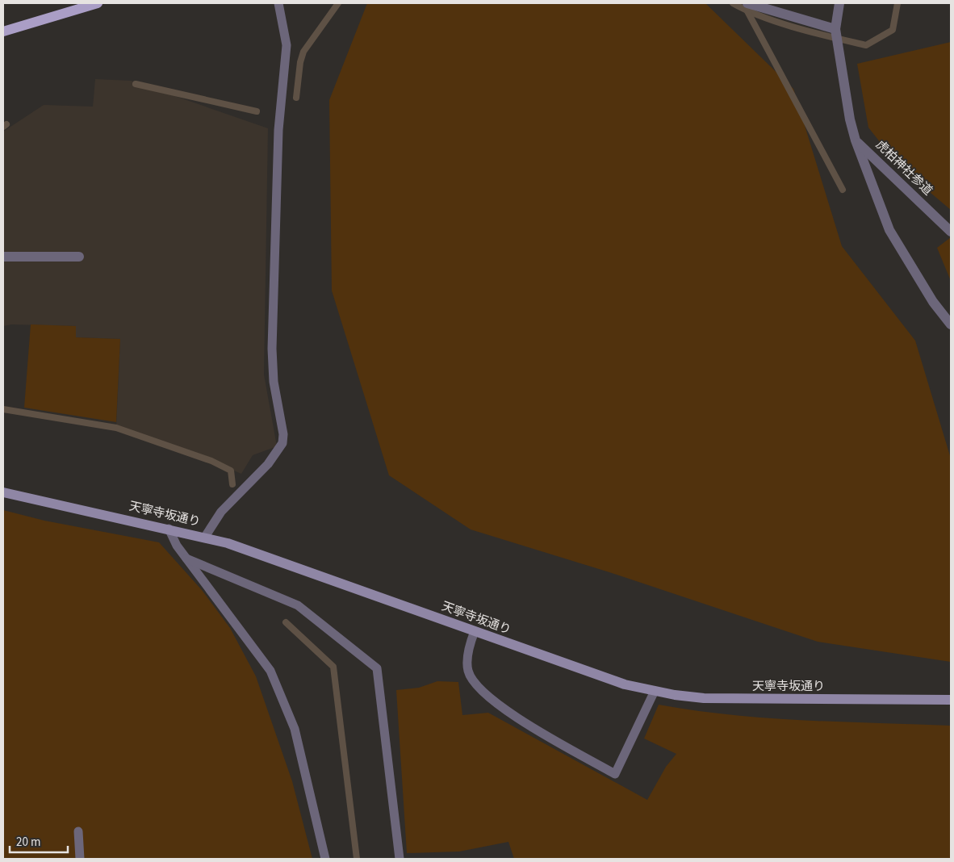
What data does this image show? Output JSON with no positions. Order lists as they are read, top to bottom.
{
  "streets": {
    "street": ["虎柏神社参道", "天寧寺坂通り"]
  },
  "scale_bar": "20 m"
}
